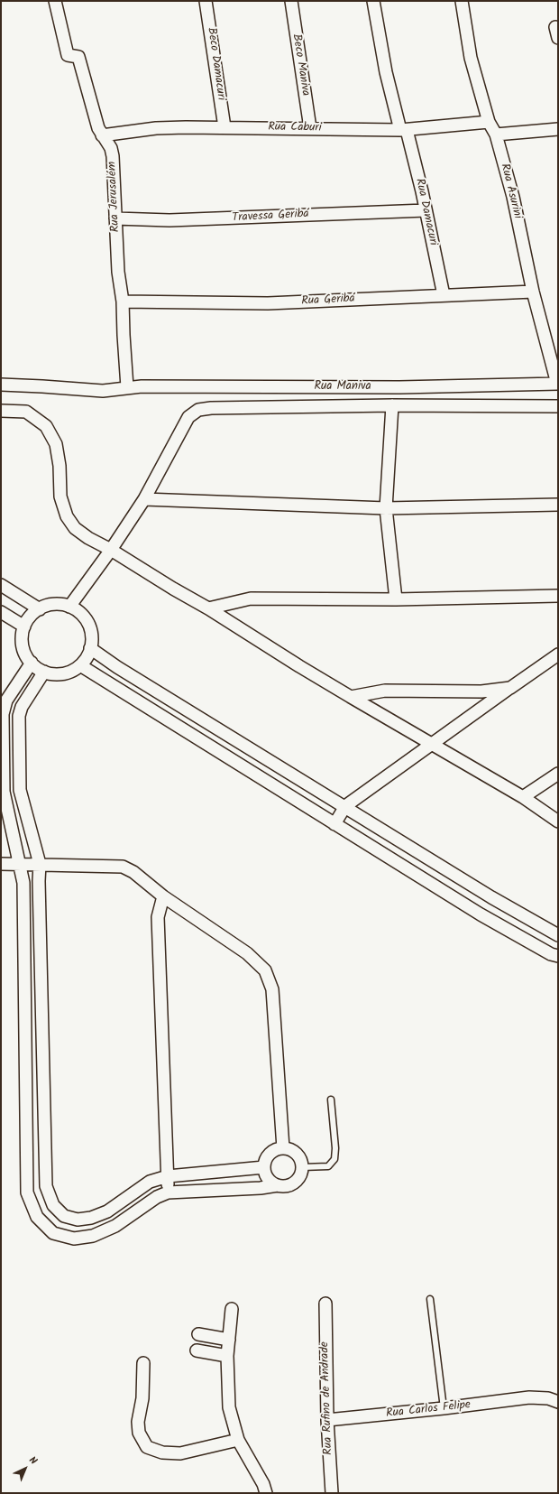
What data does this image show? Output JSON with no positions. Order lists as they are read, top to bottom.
{
  "streets": {
    "street": [
      "Beco Damacuri",
      "Beco Maniva",
      "Rua Caburi",
      "Rua Asurini",
      "Rua Jerusalém",
      "Rua Damacuri",
      "Travessa Geribá",
      "Rua Geribá",
      "Rua Maniva",
      "Rua Rufino de Andrade",
      "Rua Carlos Felipe"
    ]
  },
  "crossings": [
    ["Beco Damacuri", "Rua Caburi"],
    ["Beco Maniva", "Rua Caburi"],
    ["Rua Caburi", "Rua Asurini"],
    ["Rua Caburi", "Rua Jerusalém"],
    ["Rua Caburi", "Rua Damacuri"],
    ["Rua Asurini", "Rua Geribá"],
    ["Rua Asurini", "Rua Maniva"],
    ["Rua Jerusalém", "Travessa Geribá"],
    ["Rua Jerusalém", "Rua Geribá"],
    ["Rua Jerusalém", "Rua Maniva"],
    ["Rua Damacuri", "Travessa Geribá"],
    ["Rua Damacuri", "Rua Geribá"],
    ["Rua Rufino de Andrade", "Rua Carlos Felipe"]
  ],
  "north": "top right"
}
